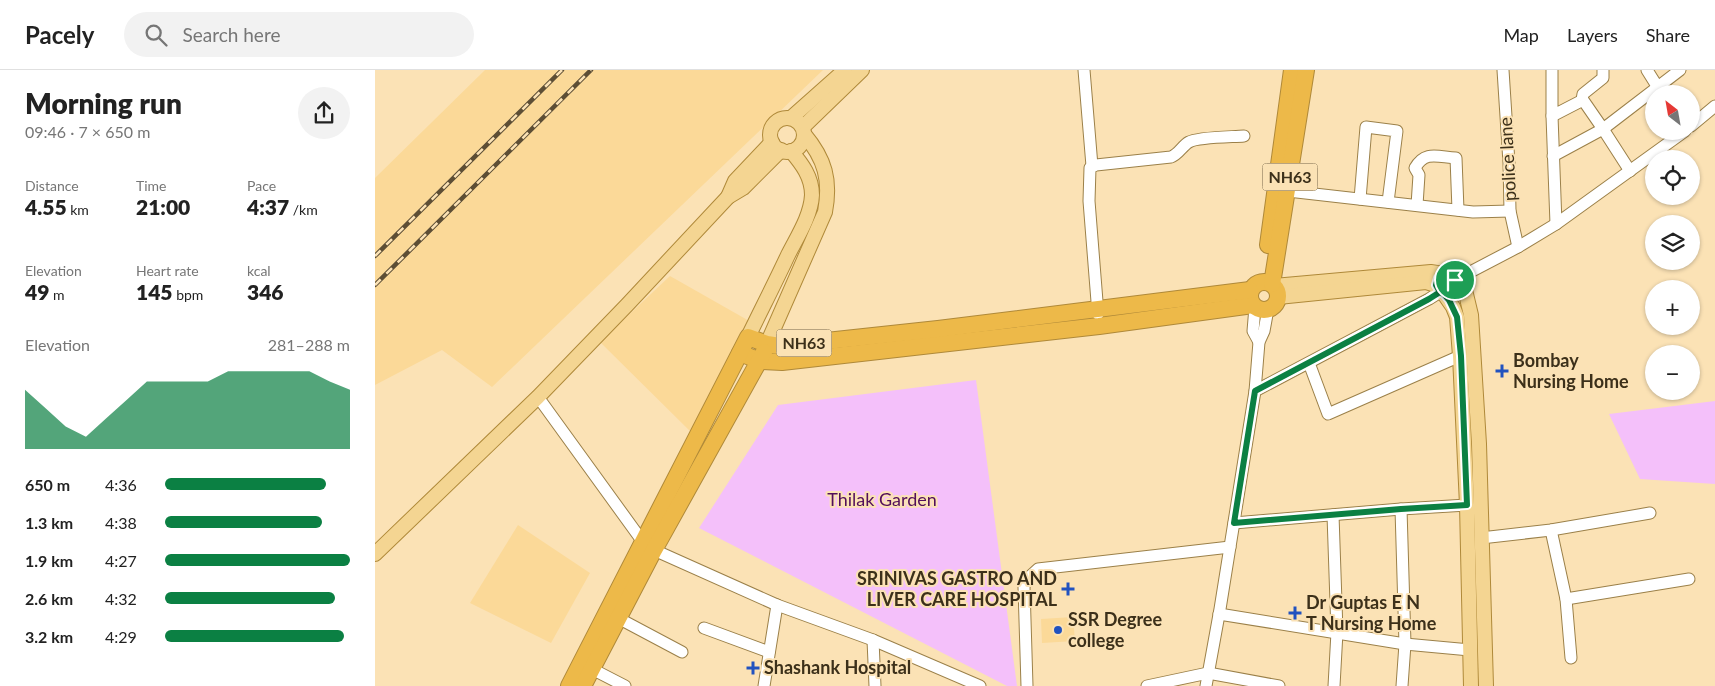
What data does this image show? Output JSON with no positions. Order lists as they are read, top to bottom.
{
  "streets": {
    "highway": ["NH63"],
    "street": ["police lane"]
  },
  "parks": ["Thilak Garden"],
  "places": {
    "health": [
      "Bombay Nursing Home",
      "SRINIVAS GASTRO AND LIVER CARE HOSPITAL",
      "Dr Guptas E N T Nursing Home",
      "Shashank Hospital"
    ],
    "other": ["SSR Degree college"]
  },
  "north": "top left",
  "page": {
    "header": "Pacely",
    "search": "Search here",
    "nav": ["Map", "Layers", "Share"],
    "heading": ["Morning run", "09:46 · 7 × 650 m"],
    "map_buttons": ["+", "−"],
    "stats": [
      ["Distance", "4.55 km"],
      ["Time", "21:00"],
      ["Pace", "4:37 /km"],
      ["Elevation", "49 m"],
      ["Heart rate", "145 bpm"],
      ["kcal", "346"]
    ],
    "chart": ["Elevation", "281–288 m"],
    "list": [
      {
        "name": "650 m",
        "note": "4:36"
      },
      {
        "name": "1.3 km",
        "note": "4:38"
      },
      {
        "name": "1.9 km",
        "note": "4:27"
      },
      {
        "name": "2.6 km",
        "note": "4:32"
      },
      {
        "name": "3.2 km",
        "note": "4:29"
      }
    ]
  }
}
